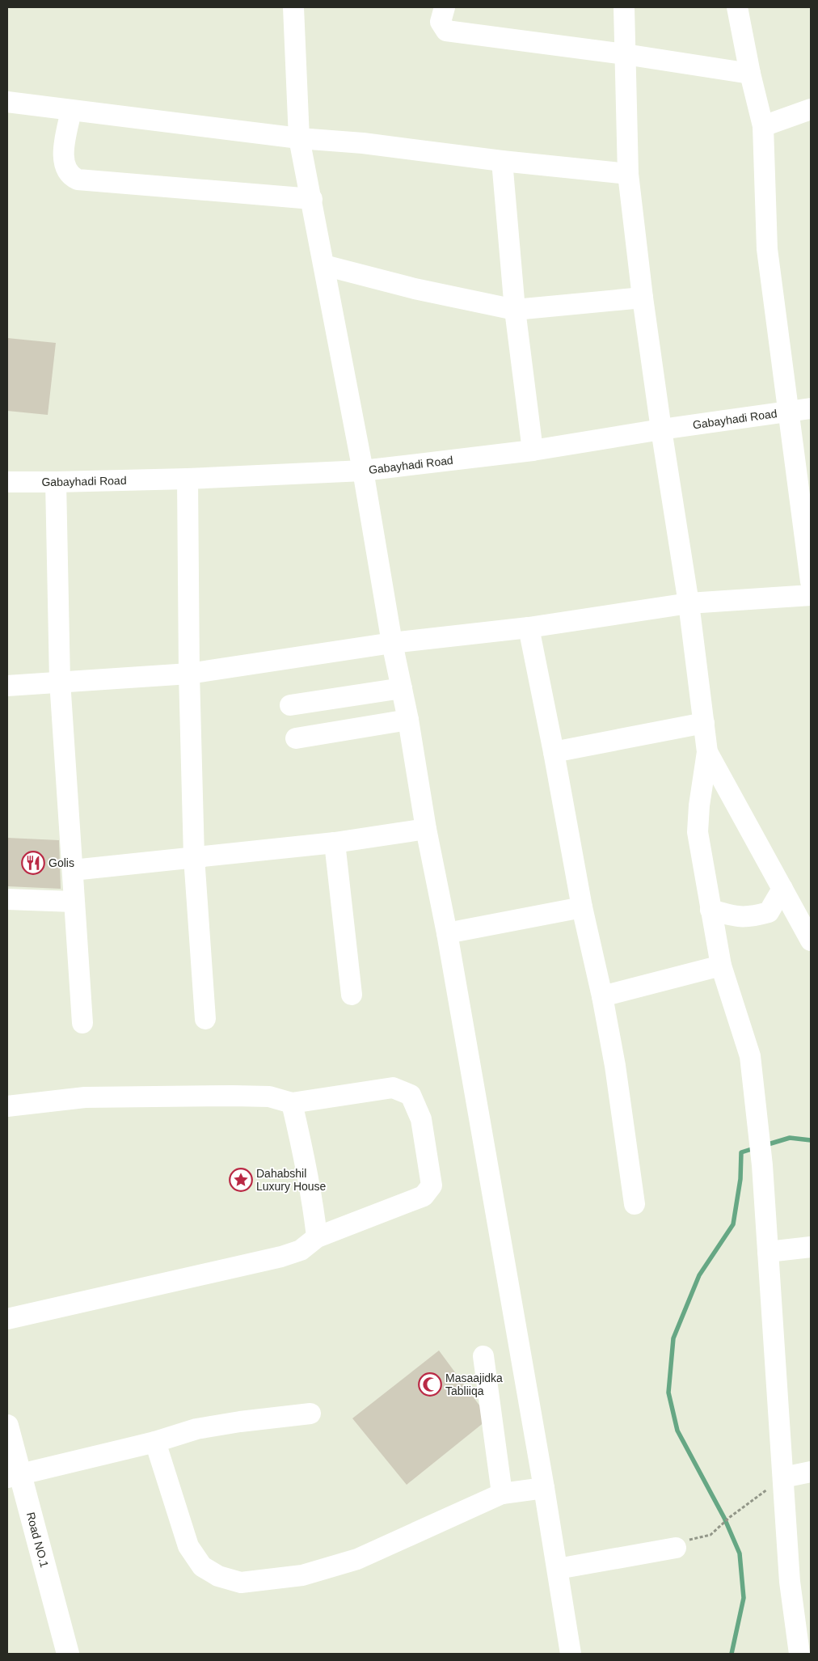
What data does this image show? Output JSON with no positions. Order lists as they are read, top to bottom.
{
  "streets": {
    "highway": ["Road NO.1"],
    "street": ["Gabayhadi Road"]
  },
  "places": {
    "restaurant": ["Golis"],
    "place": ["Dahabshil Luxury House"],
    "mosque": ["Masaajidka Tabliiqa"]
  }
}
